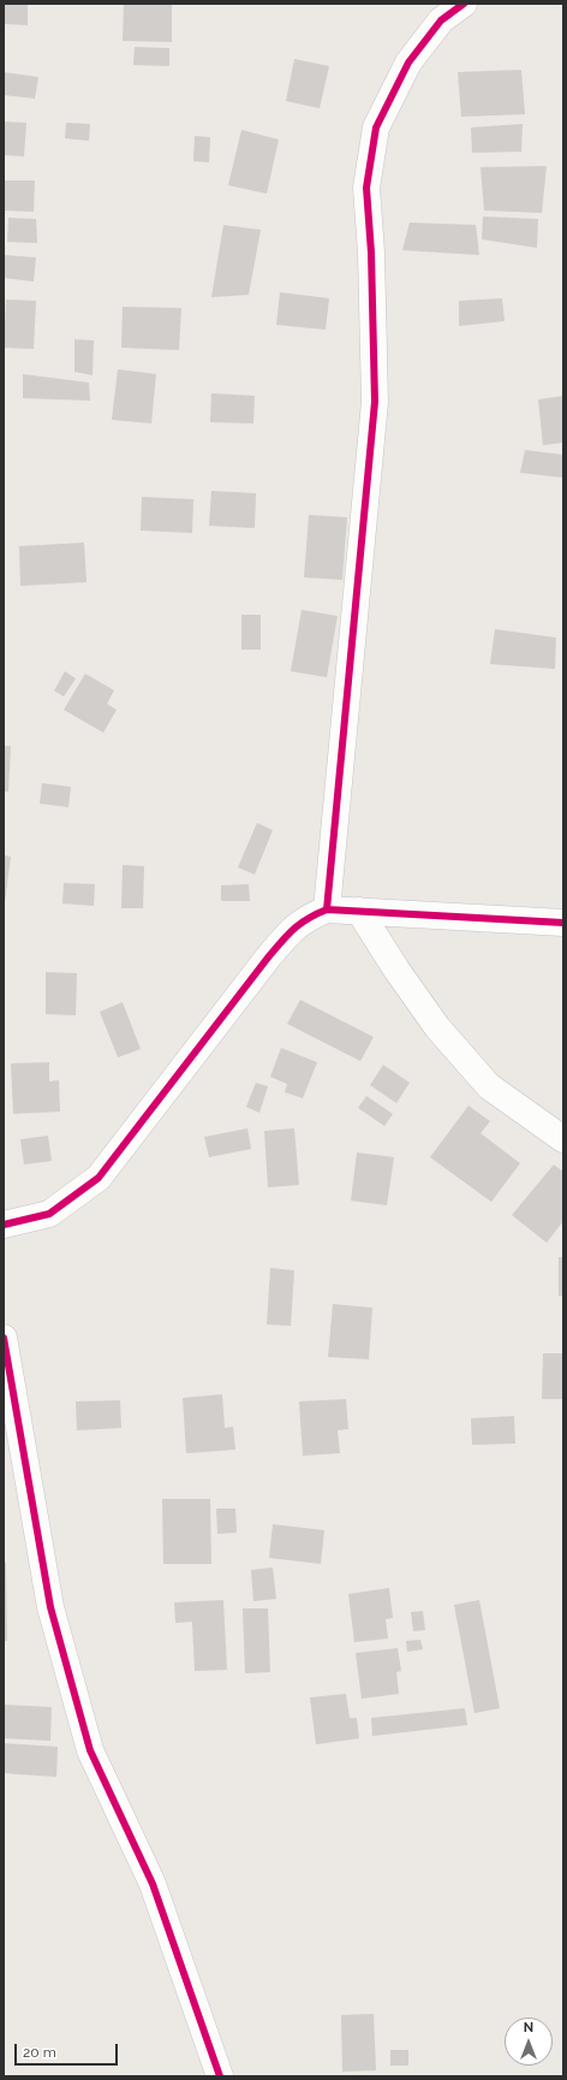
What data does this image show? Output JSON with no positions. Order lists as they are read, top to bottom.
{
  "scale_bar": "20 m",
  "north": "top"
}
